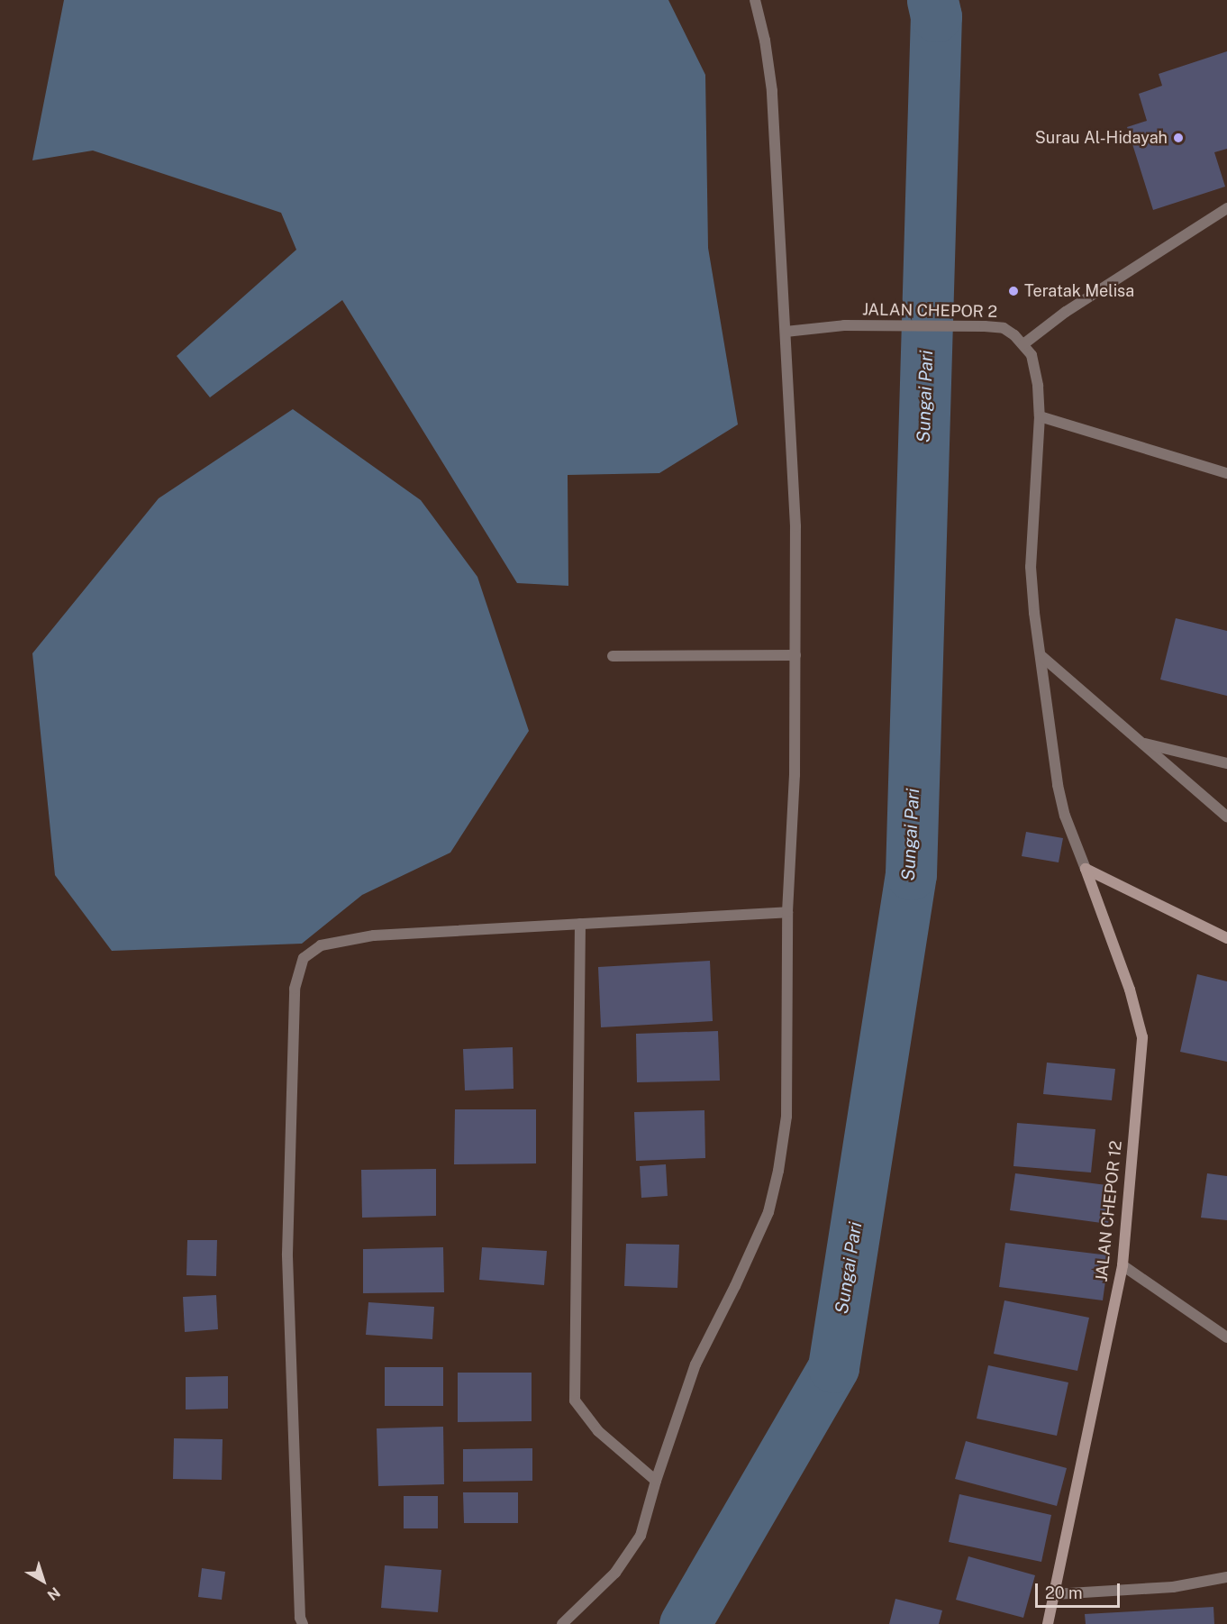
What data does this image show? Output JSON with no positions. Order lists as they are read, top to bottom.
{
  "streets": {
    "street": ["JALAN CHEPOR 2", "JALAN CHEPOR 12"]
  },
  "crossings": [
    ["JALAN CHEPOR 2", "JALAN CHEPOR 12"]
  ],
  "water": ["Sungai Pari"],
  "places": ["Surau Al-Hidayah", "Teratak Melisa"],
  "scale_bar": "20 m",
  "north": "bottom right"
}
